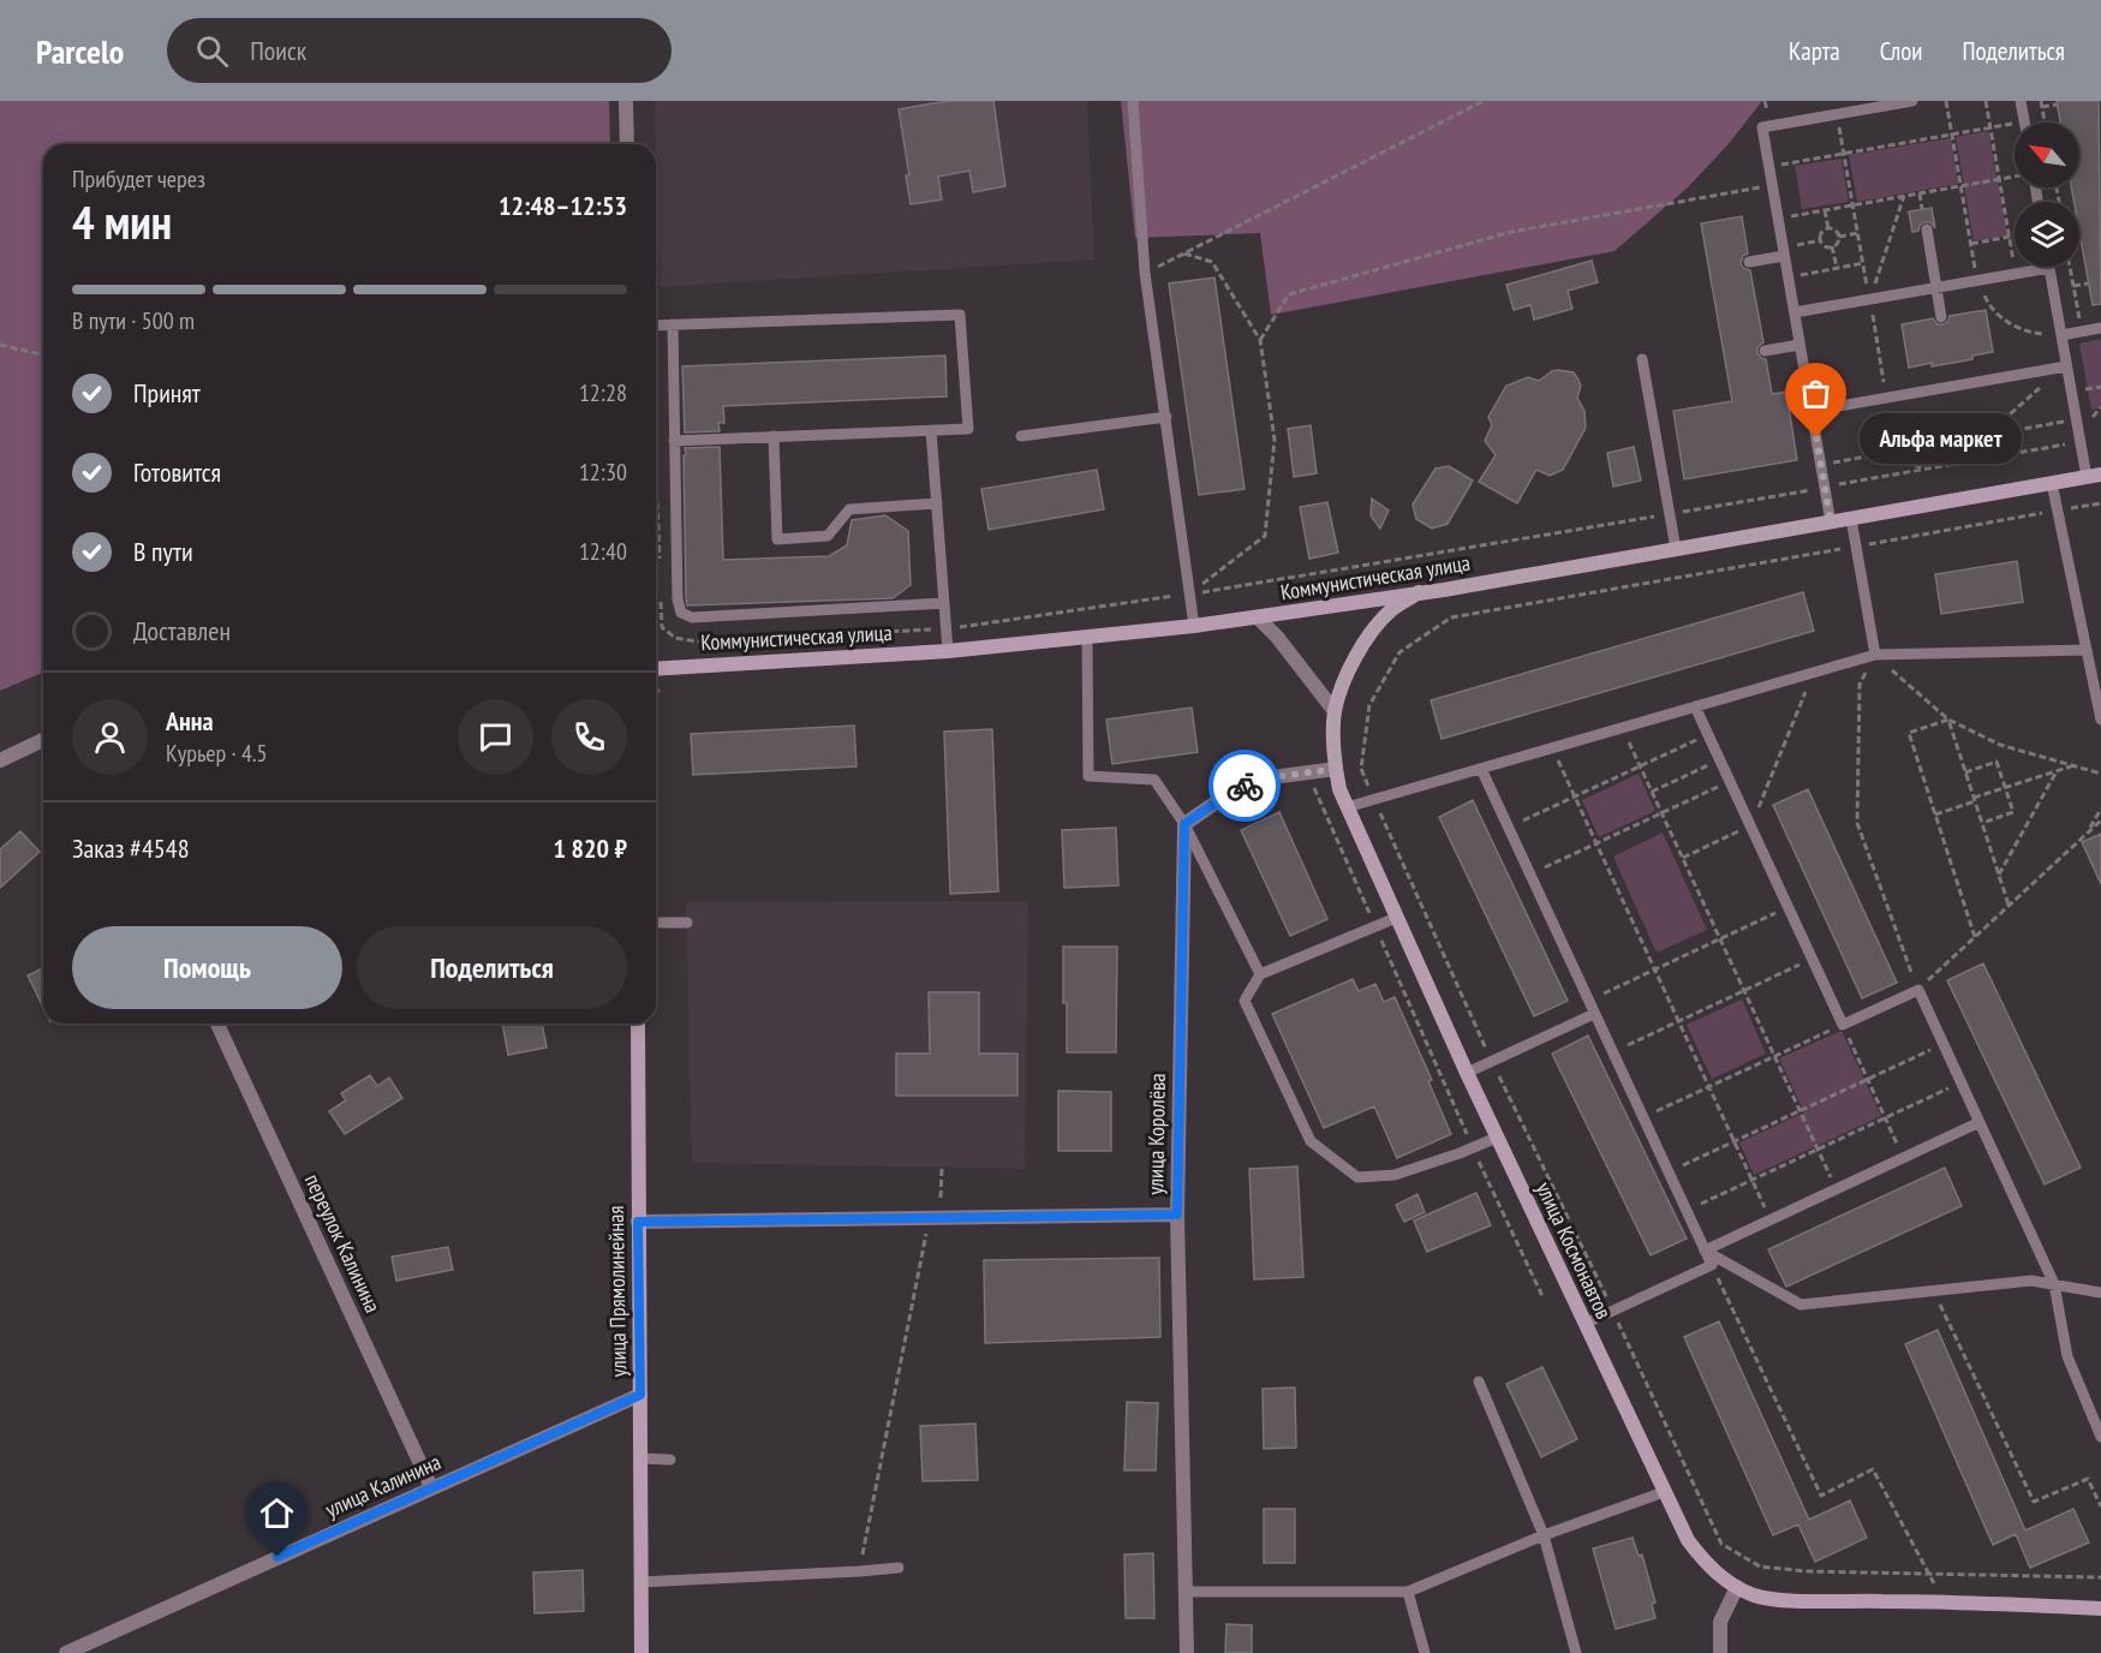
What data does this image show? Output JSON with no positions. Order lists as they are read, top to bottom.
{
  "streets": {
    "main road": ["Коммунистическая улица", "улица Космонавтов", "улица Прямолинейная"],
    "street": ["улица Королёва", "переулок Калинина", "улица Калинина"]
  },
  "crossings": [
    ["Коммунистическая улица", "улица Космонавтов"],
    ["переулок Калинина", "улица Калинина"],
    ["улица Прямолинейная", "улица Калинина"]
  ],
  "places": ["Альфа маркет"],
  "north": "top left",
  "page": {
    "header": "Parcelo",
    "search": "Поиск",
    "nav": ["Карта", "Слои", "Поделиться"],
    "heading": ["4 мин", "Прибудет через", "12:48–12:53"],
    "panel": [
      "Анна",
      "Курьер · 4.5",
      "Заказ #4548",
      "1 820 ₽"
    ],
    "bar": "В пути · 500 m",
    "list": [
      ["Принят", "12:28"],
      ["Готовится", "12:30"],
      ["В пути", "12:40"],
      "Доставлен"
    ],
    "bubble": "Альфа маркет",
    "buttons": ["Помощь", "Поделиться"]
  }
}
